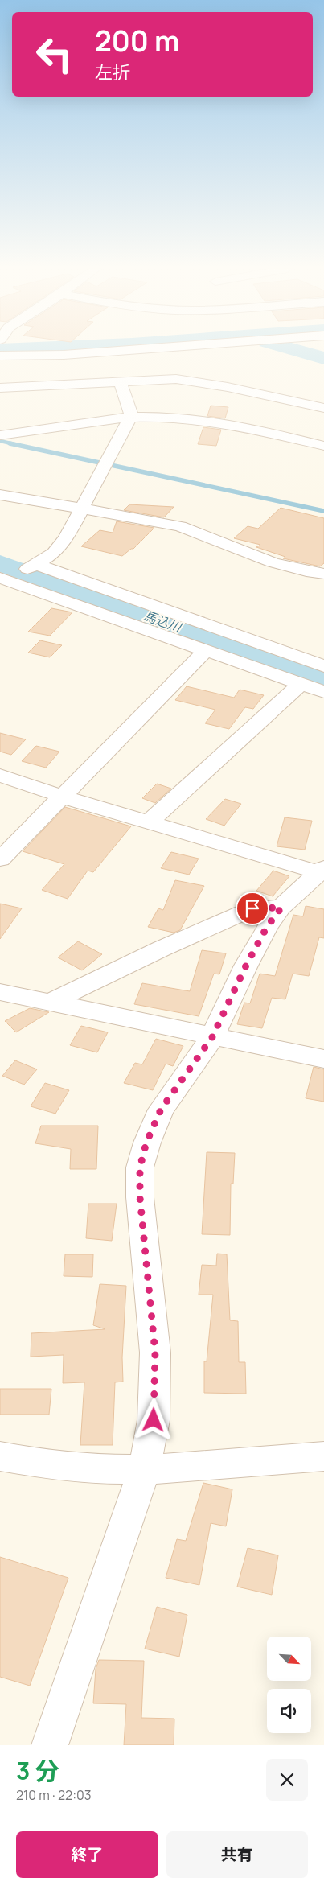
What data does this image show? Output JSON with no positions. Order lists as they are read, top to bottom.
{
  "water": ["馬込川"],
  "north": "bottom right",
  "page": {
    "turn": ["200 m", "左折"],
    "heading": ["3 分", "210 m · 22:03"],
    "buttons": ["終了", "共有"]
  }
}
